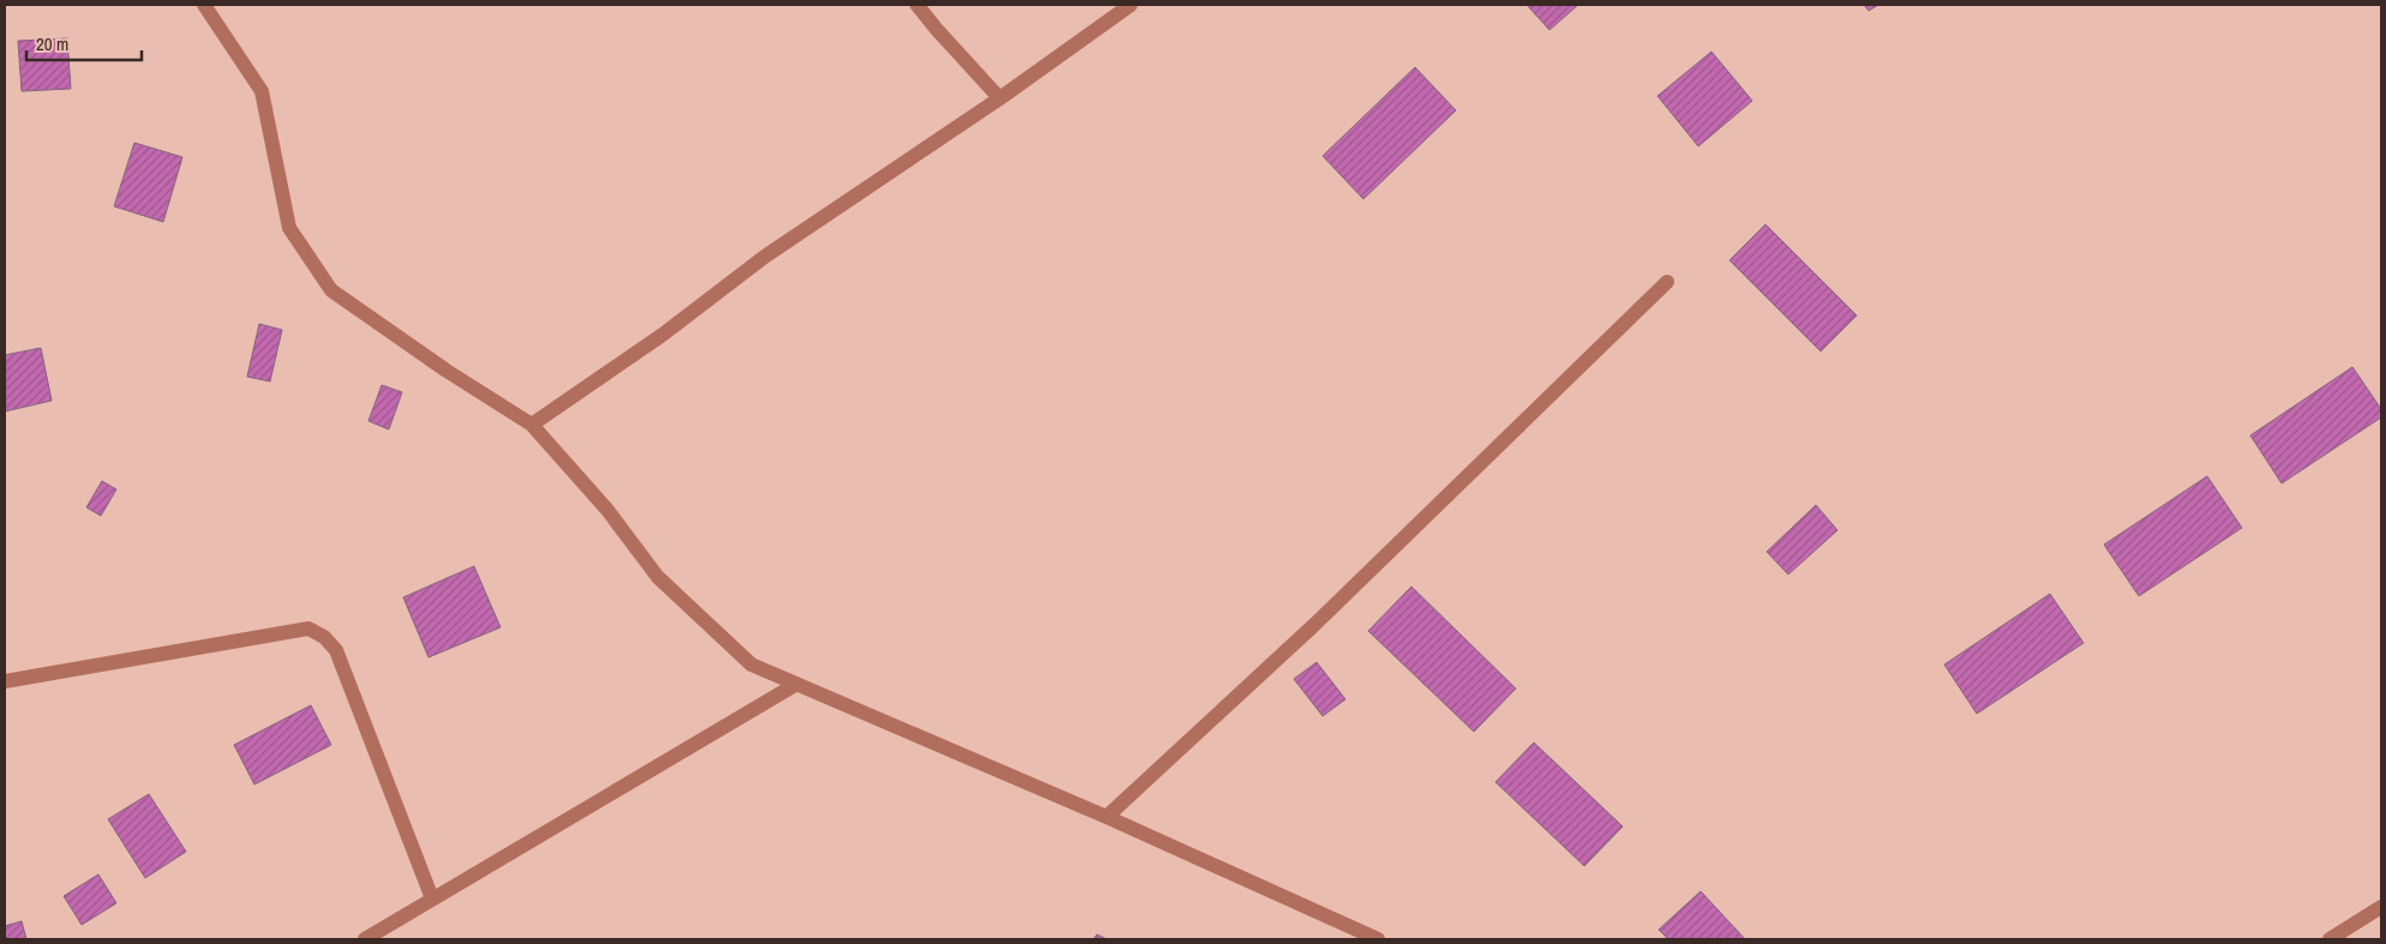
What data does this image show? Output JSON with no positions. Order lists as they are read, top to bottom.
{
  "scale_bar": "20 m"
}
